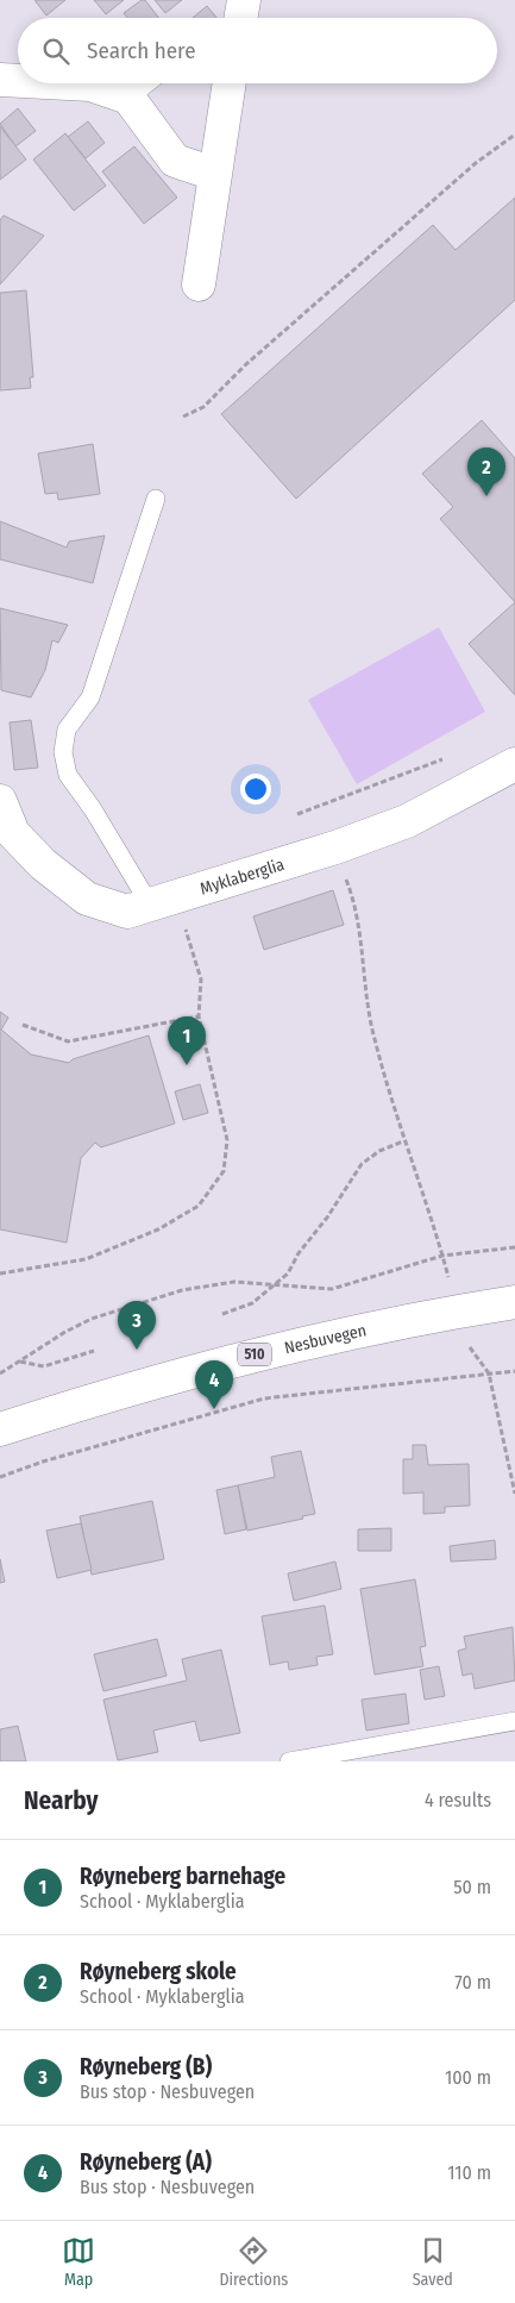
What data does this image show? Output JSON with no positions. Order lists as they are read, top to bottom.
{
  "streets": {
    "street": ["Myklaberglia", "Nesbuvegen", "510"]
  },
  "page": {
    "search": "Search here",
    "pins": [
      "2",
      "1",
      "3",
      "4"
    ],
    "heading": ["Nearby", "4 results"],
    "list": [
      {
        "mark": "1",
        "name": "Røyneberg barnehage",
        "note": "School · Myklaberglia",
        "value": "50 m"
      },
      {
        "mark": "2",
        "name": "Røyneberg skole",
        "note": "School · Myklaberglia",
        "value": "70 m"
      },
      {
        "mark": "3",
        "name": "Røyneberg (B)",
        "note": "Bus stop · Nesbuvegen",
        "value": "100 m"
      },
      {
        "mark": "4",
        "name": "Røyneberg (A)",
        "note": "Bus stop · Nesbuvegen",
        "value": "110 m"
      }
    ],
    "nav": ["Map", "Directions", "Saved"]
  }
}
